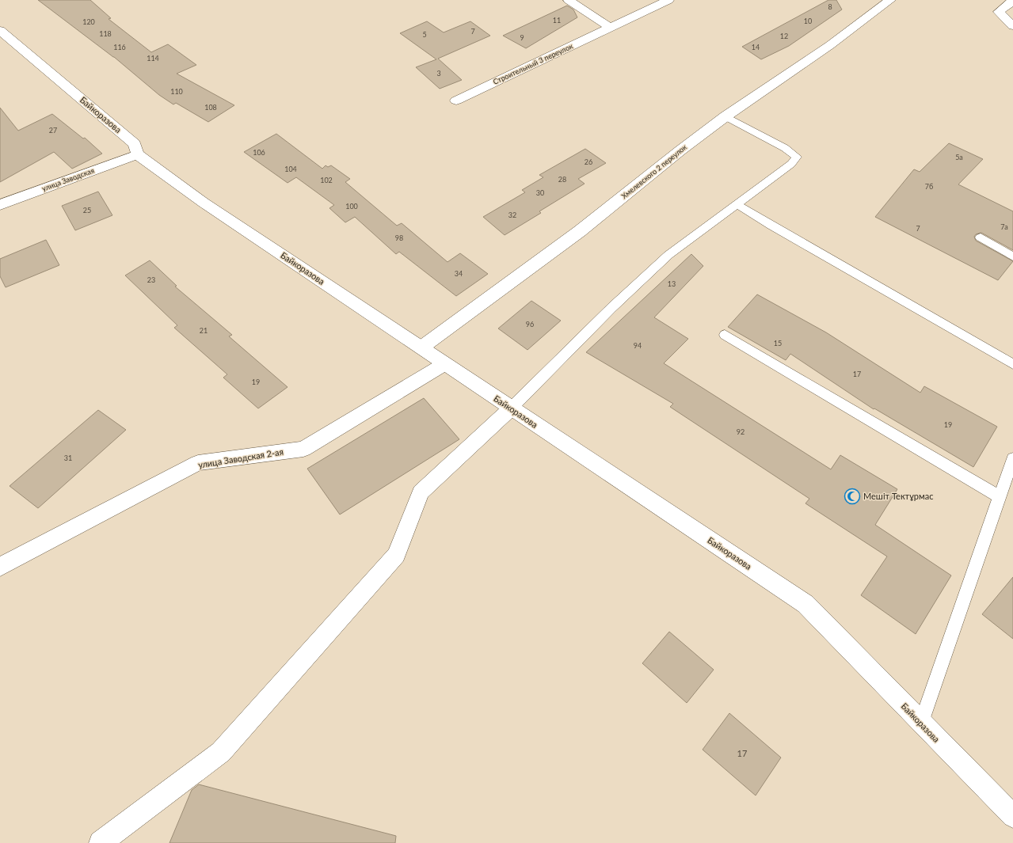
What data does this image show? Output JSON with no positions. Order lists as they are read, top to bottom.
{
  "streets": {
    "street": [
      "Строительный 3 переулок",
      "Байкоразова",
      "Хмелевского 2 переулок",
      "улица Заводская",
      "улица Заводская 2-ая"
    ]
  },
  "crossings": [
    ["Байкоразова", "Хмелевского 2 переулок"],
    ["Байкоразова", "улица Заводская"],
    ["Байкоразова", "улица Заводская 2-ая"]
  ],
  "places": {
    "mosque": ["Мешіт Тектұрмас"]
  },
  "house_numbers": [
    "8",
    "11",
    "10",
    "120",
    "7",
    "118",
    "5",
    "12",
    "9",
    "116",
    "14",
    "114",
    "3",
    "110",
    "108",
    "27",
    "106",
    "5а",
    "26",
    "104",
    "28",
    "102",
    "7б",
    "30",
    "100",
    "25",
    "32",
    "7а",
    "7",
    "98",
    "34",
    "23",
    "13",
    "96",
    "21",
    "15",
    "94",
    "17",
    "19",
    "19",
    "92",
    "31",
    "17"
  ]
}
